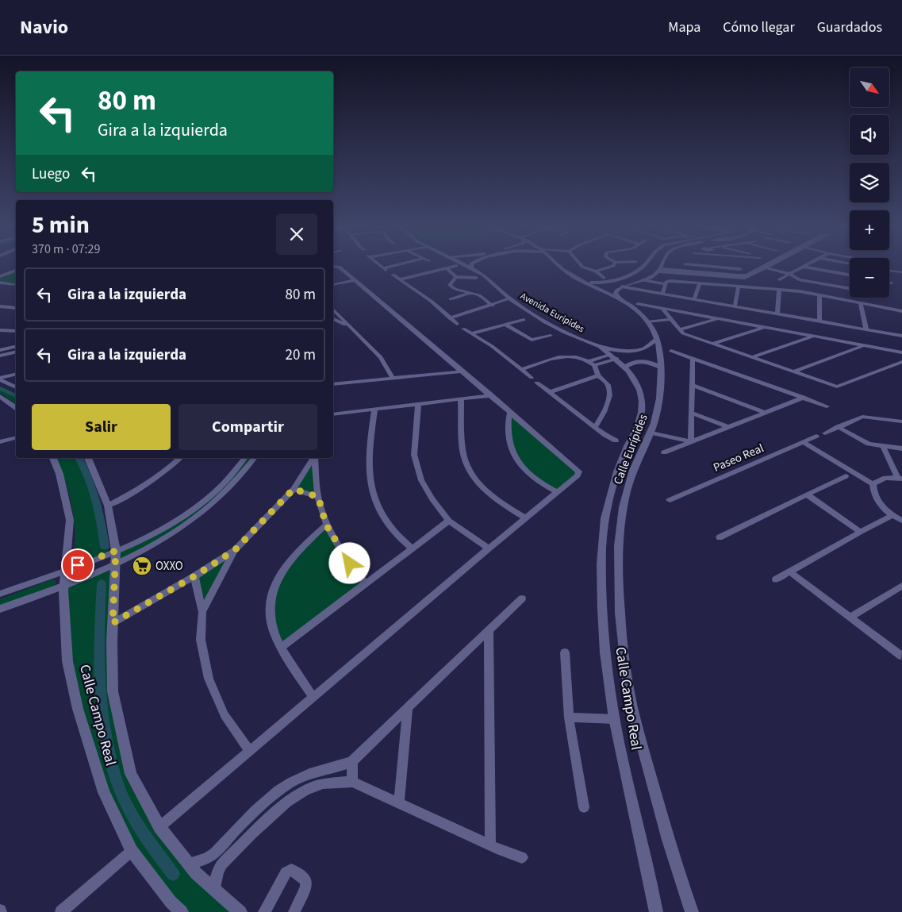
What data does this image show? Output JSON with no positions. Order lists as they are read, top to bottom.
{
  "streets": {
    "street": [
      "Avenida Euripides",
      "Calle Eurípides",
      "Paseo Real",
      "Calle Campo Real"
    ]
  },
  "crossings": [
    ["Avenida Euripides", "Calle Eurípides"],
    ["Calle Eurípides", "Calle Campo Real"]
  ],
  "places": {
    "supermarket": ["OXXO"]
  },
  "north": "bottom right",
  "page": {
    "header": "Navio",
    "nav": ["Mapa", "Cómo llegar", "Guardados"],
    "map_buttons": ["+", "−"],
    "turn": ["80 m", "Gira a la izquierda"],
    "then": "Luego",
    "heading": ["5 min", "370 m · 07:29"],
    "list": [
      {
        "name": "Gira a la izquierda",
        "value": "80 m"
      },
      {
        "name": "Gira a la izquierda",
        "value": "20 m"
      }
    ],
    "buttons": ["Salir", "Compartir"]
  }
}
